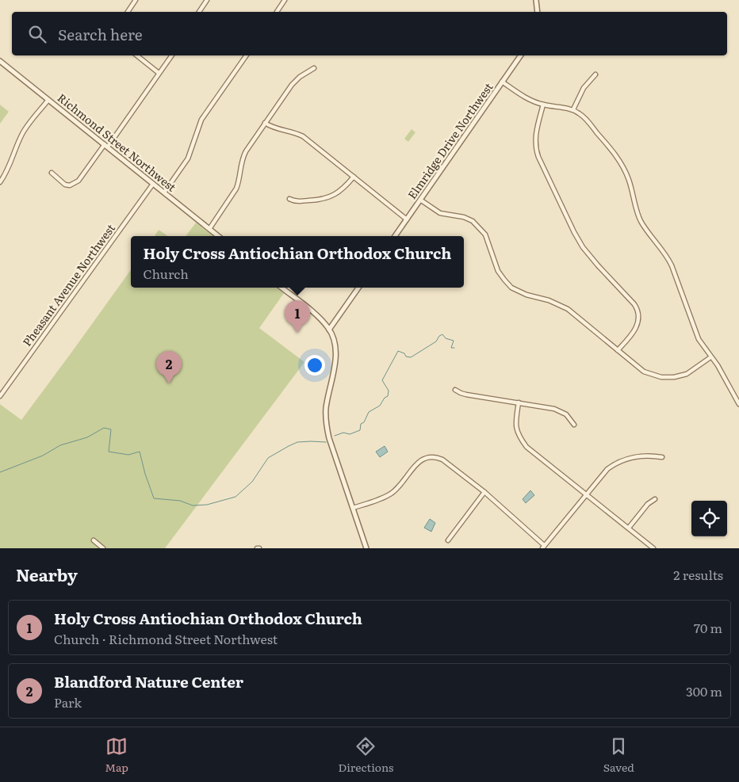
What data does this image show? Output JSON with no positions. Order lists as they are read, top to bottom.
{
  "streets": {
    "street": ["Elmridge Drive Northwest", "Richmond Street Northwest", "Pheasant Avenue Northwest"]
  },
  "crossings": [
    ["Richmond Street Northwest", "Pheasant Avenue Northwest"]
  ],
  "page": {
    "search": "Search here",
    "popup": ["Holy Cross Antiochian Orthodox Church", "Church"],
    "pins": ["1", "2"],
    "heading": ["Nearby", "2 results"],
    "list": [
      {
        "mark": "1",
        "name": "Holy Cross Antiochian Orthodox Church",
        "note": "Church · Richmond Street Northwest",
        "value": "70 m"
      },
      {
        "mark": "2",
        "name": "Blandford Nature Center",
        "note": "Park",
        "value": "300 m"
      }
    ],
    "nav": ["Map", "Directions", "Saved"]
  }
}
